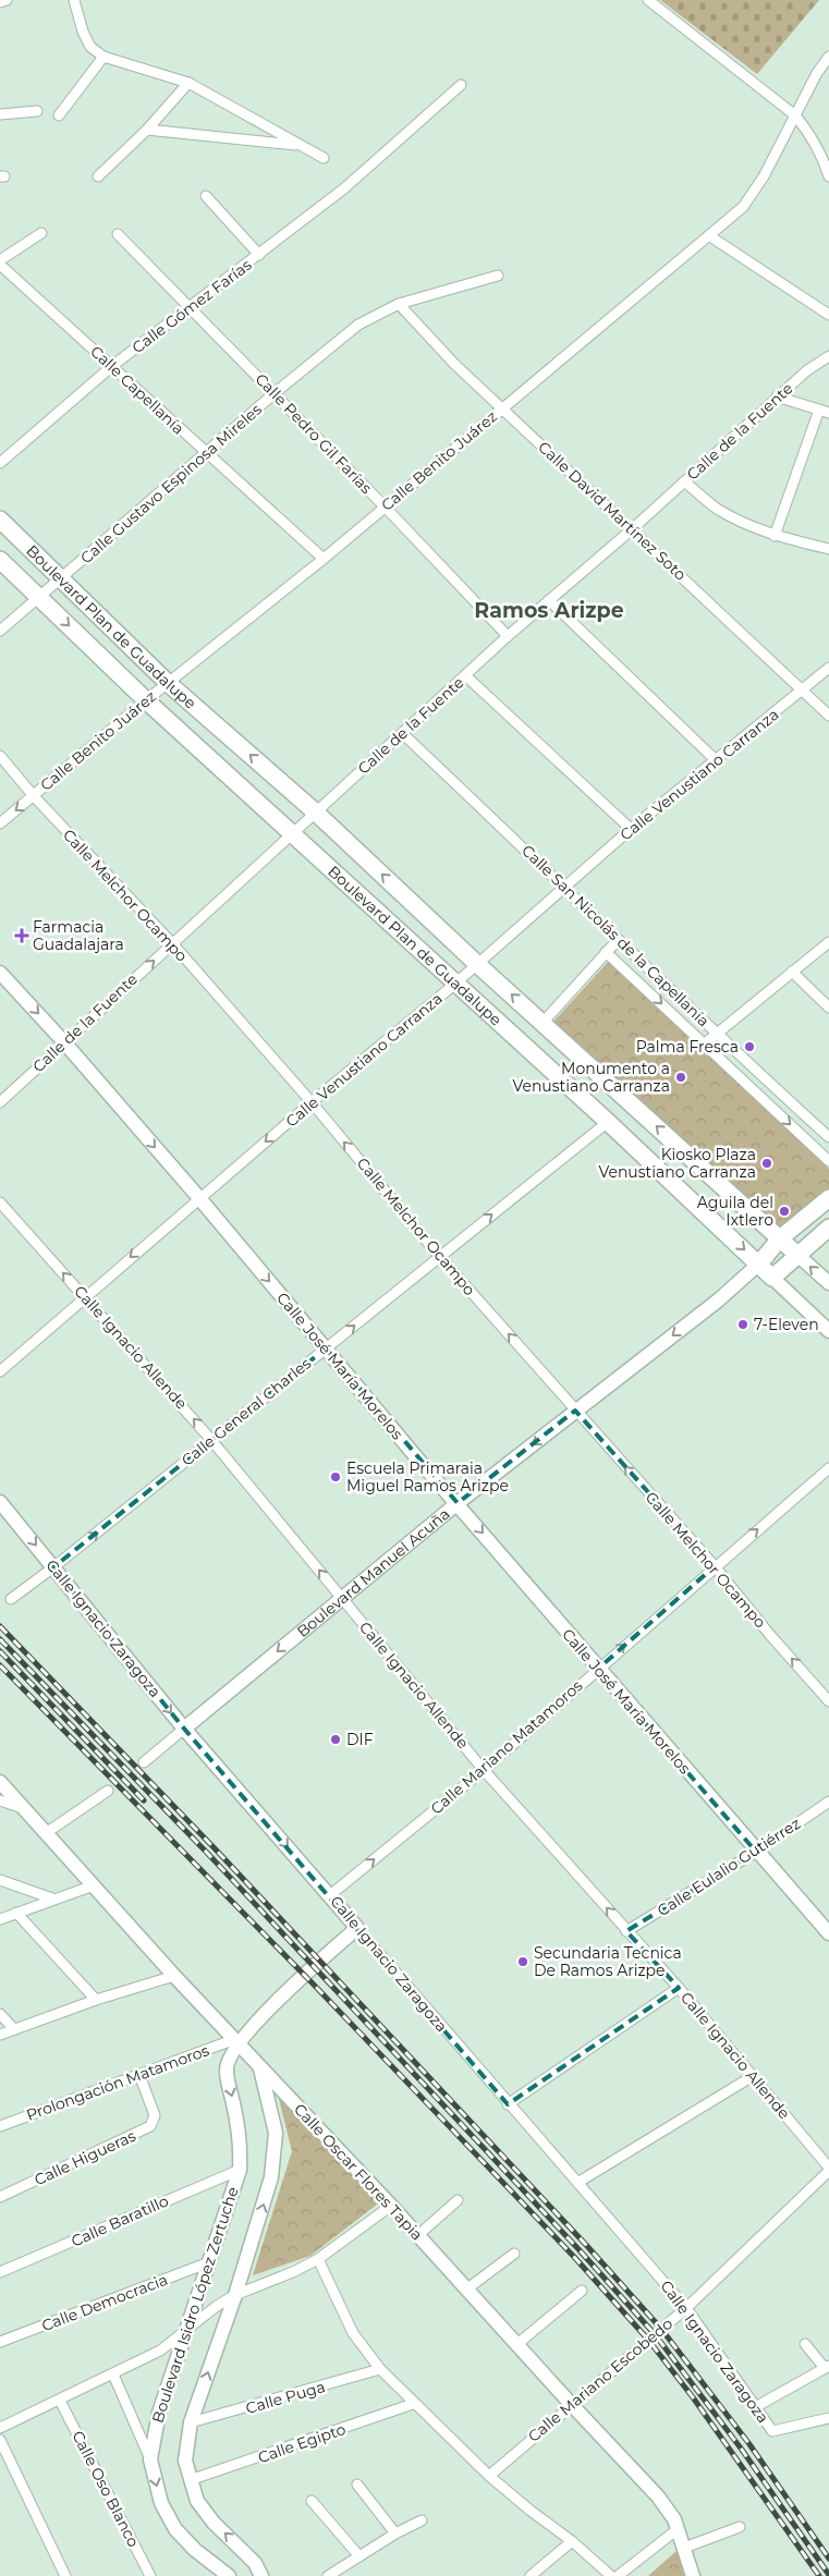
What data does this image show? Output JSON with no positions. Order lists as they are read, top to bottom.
{
  "streets": {
    "main road": ["Boulevard Plan de Guadalupe", "Boulevard Manuel Acuña"],
    "street": [
      "Calle Gómez Farías",
      "Calle Capellanía",
      "Calle de la Fuente",
      "Calle Pedro Gil Farías",
      "Calle Benito Juárez",
      "Calle Gustavo Espinosa Mireles",
      "Calle David Martínez Soto",
      "Calle Venustiano Carranza",
      "Calle Melchor Ocampo",
      "Calle San Nicolás de la Capellanía",
      "Calle Ignacio Allende",
      "Calle José María Morelos",
      "Calle General Charles",
      "Calle Ignacio Zaragoza",
      "Calle Mariano Matamoros",
      "Calle Eulalio Gutiérrez",
      "Prolongación Matamoros",
      "Calle Higueras",
      "Calle Oscar Flores Tapia",
      "Calle Baratillo",
      "Calle Democracia",
      "Boulevard Isidro López Zertuche",
      "Calle Mariano Escobedo",
      "Calle Puga",
      "Calle Egipto",
      "Calle Oso Blanco"
    ]
  },
  "crossings": [
    ["Calle Gómez Farías", "Calle Capellanía"],
    ["Calle Gómez Farías", "Calle Pedro Gil Farías"],
    ["Calle Capellanía", "Calle Benito Juárez"],
    ["Calle Capellanía", "Calle Gustavo Espinosa Mireles"],
    ["Calle de la Fuente", "Calle Pedro Gil Farías"],
    ["Calle de la Fuente", "Calle David Martínez Soto"],
    ["Calle de la Fuente", "Boulevard Plan de Guadalupe"],
    ["Calle de la Fuente", "Calle Melchor Ocampo"],
    ["Calle de la Fuente", "Calle San Nicolás de la Capellanía"],
    ["Calle de la Fuente", "Calle José María Morelos"],
    ["Calle Pedro Gil Farías", "Calle Benito Juárez"],
    ["Calle Pedro Gil Farías", "Calle Gustavo Espinosa Mireles"],
    ["Calle Benito Juárez", "Calle David Martínez Soto"],
    ["Calle Benito Juárez", "Boulevard Plan de Guadalupe"],
    ["Calle Benito Juárez", "Calle Melchor Ocampo"],
    ["Calle Gustavo Espinosa Mireles", "Calle David Martínez Soto"],
    ["Calle Gustavo Espinosa Mireles", "Boulevard Plan de Guadalupe"],
    ["Calle David Martínez Soto", "Calle Venustiano Carranza"],
    ["Boulevard Plan de Guadalupe", "Calle Venustiano Carranza"],
    ["Boulevard Plan de Guadalupe", "Calle General Charles"],
    ["Boulevard Plan de Guadalupe", "Boulevard Manuel Acuña"],
    ["Calle Venustiano Carranza", "Calle Melchor Ocampo"],
    ["Calle Venustiano Carranza", "Calle San Nicolás de la Capellanía"],
    ["Calle Venustiano Carranza", "Calle Ignacio Allende"],
    ["Calle Venustiano Carranza", "Calle José María Morelos"],
    ["Calle Melchor Ocampo", "Calle General Charles"],
    ["Calle Melchor Ocampo", "Boulevard Manuel Acuña"],
    ["Calle Melchor Ocampo", "Calle Mariano Matamoros"],
    ["Calle Ignacio Allende", "Calle General Charles"],
    ["Calle Ignacio Allende", "Boulevard Manuel Acuña"],
    ["Calle Ignacio Allende", "Calle Mariano Matamoros"],
    ["Calle Ignacio Allende", "Calle Eulalio Gutiérrez"],
    ["Calle Ignacio Allende", "Calle Mariano Escobedo"],
    ["Calle José María Morelos", "Calle General Charles"],
    ["Calle José María Morelos", "Boulevard Manuel Acuña"],
    ["Calle José María Morelos", "Calle Mariano Matamoros"],
    ["Calle José María Morelos", "Calle Eulalio Gutiérrez"],
    ["Calle General Charles", "Calle Ignacio Zaragoza"],
    ["Boulevard Manuel Acuña", "Calle Ignacio Zaragoza"],
    ["Calle Ignacio Zaragoza", "Calle Mariano Matamoros"],
    ["Calle Ignacio Zaragoza", "Calle Mariano Escobedo"],
    ["Prolongación Matamoros", "Calle Higueras"],
    ["Prolongación Matamoros", "Calle Oscar Flores Tapia"],
    ["Prolongación Matamoros", "Boulevard Isidro López Zertuche"],
    ["Calle Oscar Flores Tapia", "Boulevard Isidro López Zertuche"],
    ["Calle Oscar Flores Tapia", "Calle Mariano Escobedo"],
    ["Calle Baratillo", "Boulevard Isidro López Zertuche"],
    ["Calle Democracia", "Boulevard Isidro López Zertuche"]
  ],
  "one_way": [
    "Calle Melchor Ocampo",
    "Calle Ignacio Allende",
    "Calle José María Morelos",
    "Calle General Charles",
    "Boulevard Manuel Acuña",
    "Calle Ignacio Zaragoza",
    "Calle Mariano Matamoros"
  ],
  "districts": ["Ramos Arizpe"],
  "places": {
    "health": ["Farmacia Guadalajara"],
    "other": [
      "Palma Fresca",
      "Monumento a Venustiano Carranza",
      "Kiosko Plaza Venustiano Carranza",
      "Aguila del Ixtlero",
      "7-Eleven",
      "Escuela Primaraia Miguel Ramos Arizpe",
      "DIF",
      "Secundaria Tecnica De Ramos Arizpe"
    ]
  }
}
